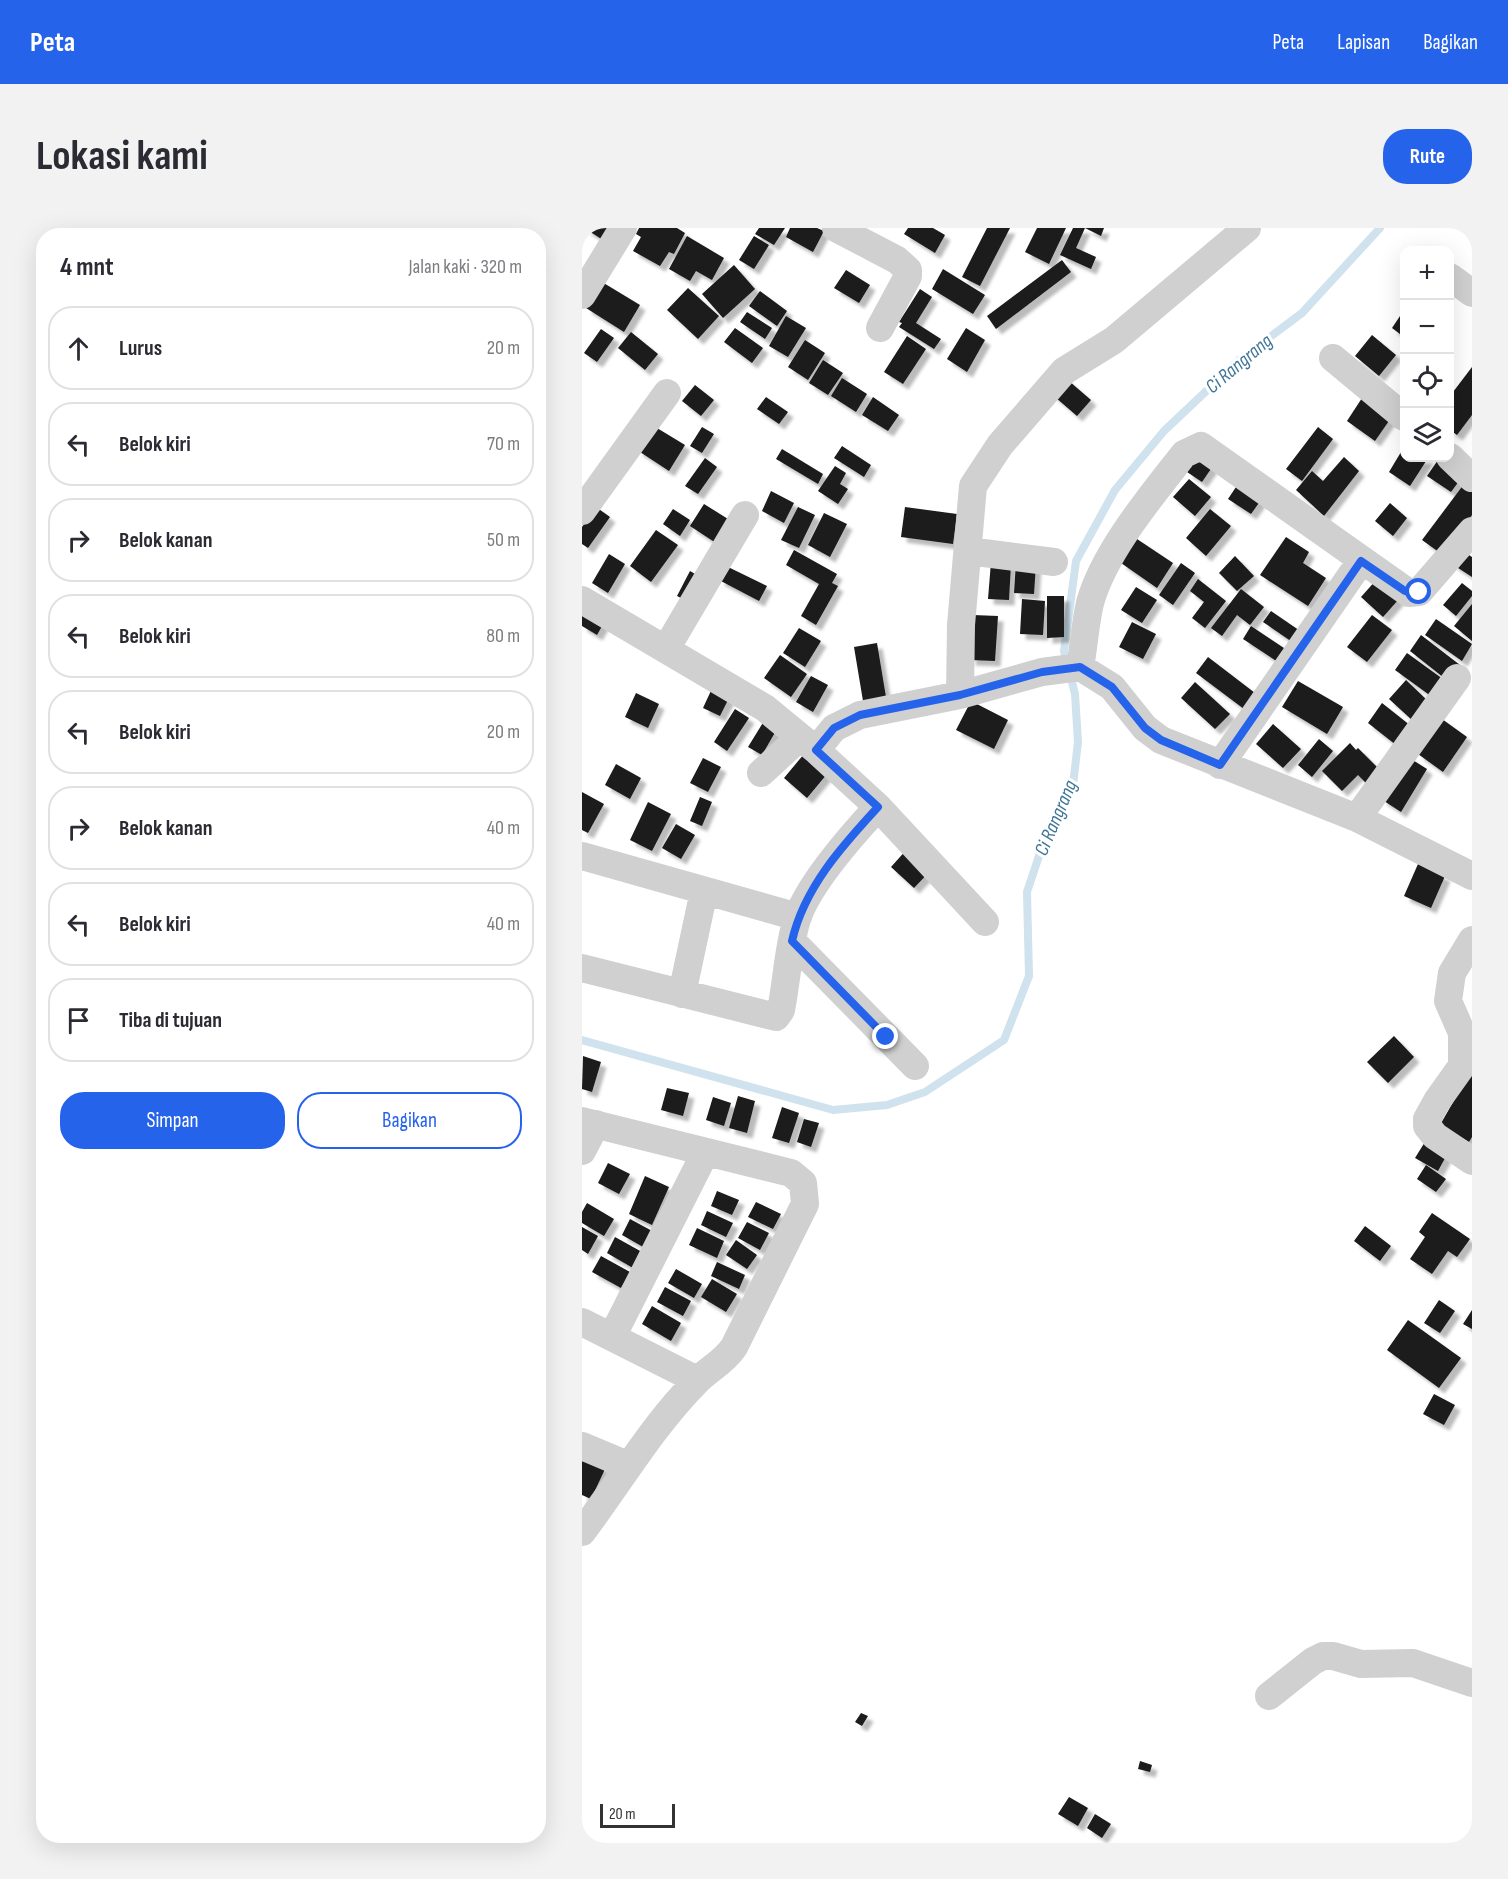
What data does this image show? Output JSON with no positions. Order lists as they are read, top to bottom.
{
  "water": ["Ci Rangrang"],
  "scale_bar": "20 m",
  "page": {
    "header": "Peta",
    "nav": ["Peta", "Lapisan", "Bagikan"],
    "buttons": [
      "Rute",
      ["Simpan", "Bagikan"]
    ],
    "title": "Lokasi kami",
    "heading": ["4 mnt", "Jalan kaki · 320 m"],
    "map_buttons": ["+", "−"],
    "list": [
      ["Lurus", "20 m"],
      ["Belok kiri", "70 m"],
      ["Belok kanan", "50 m"],
      ["Belok kiri", "80 m"],
      ["Belok kiri", "20 m"],
      ["Belok kanan", "40 m"],
      ["Belok kiri", "40 m"],
      "Tiba di tujuan"
    ],
    "scale": "20 m"
  }
}
